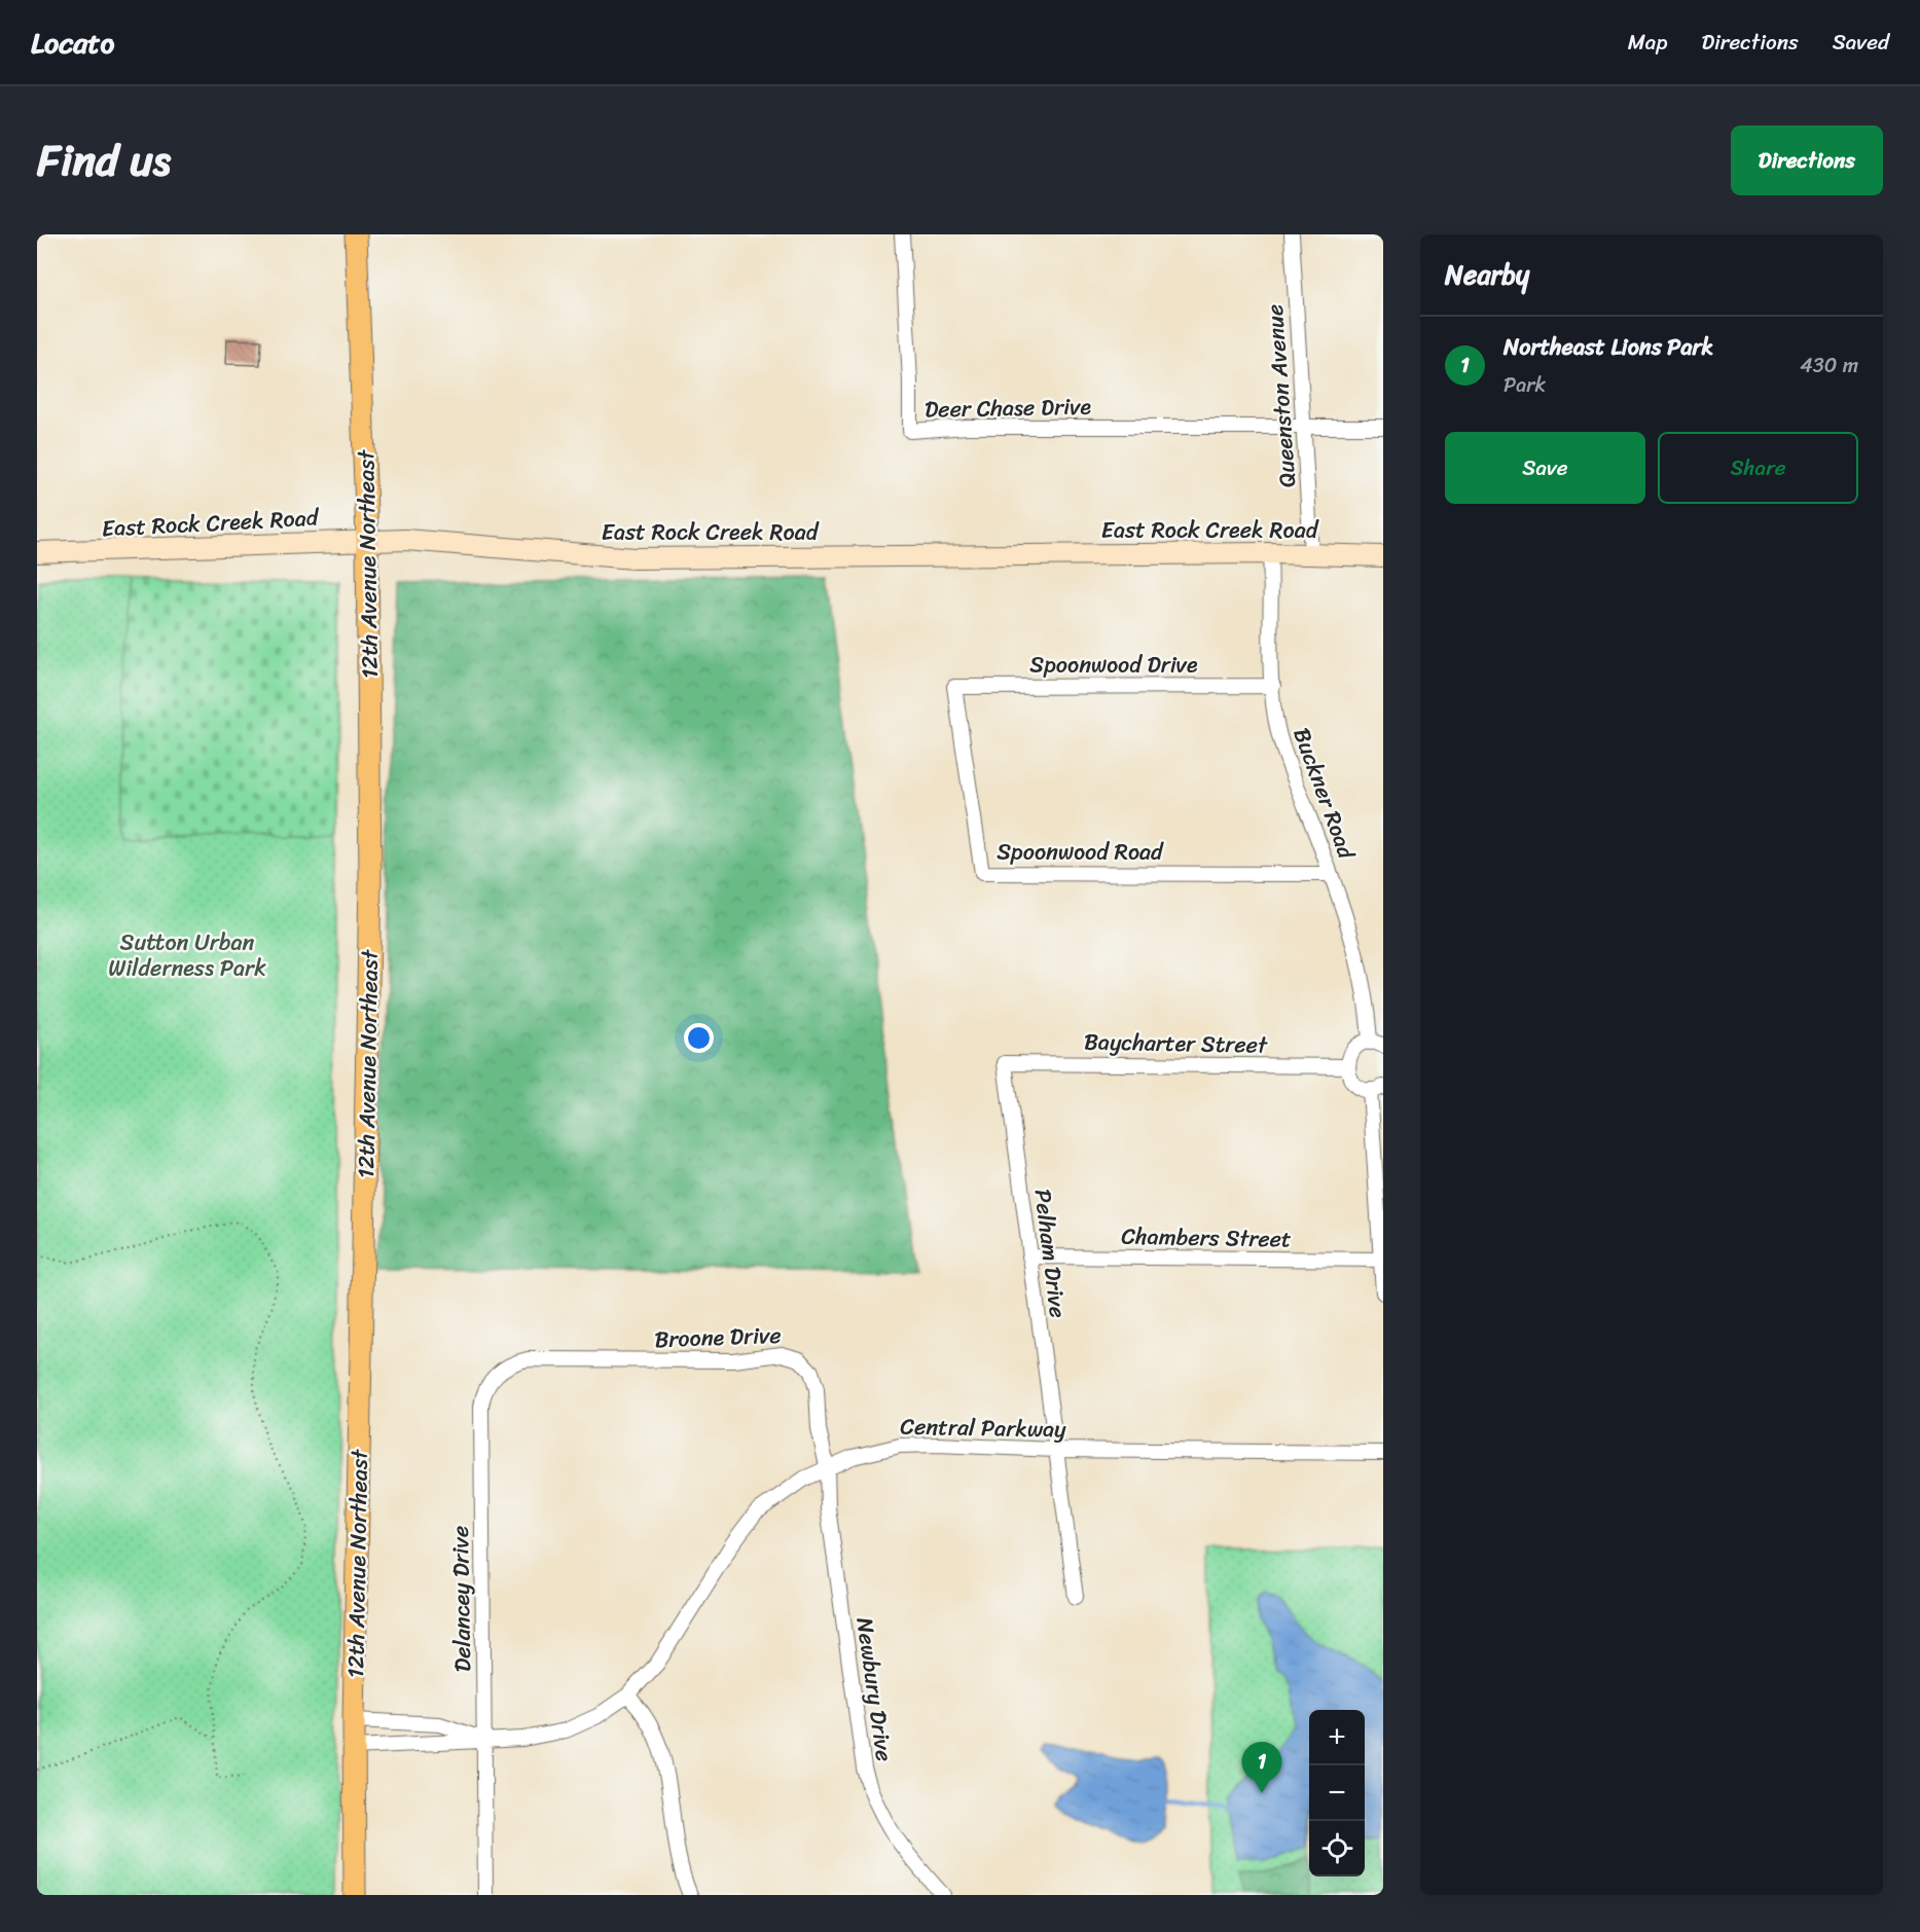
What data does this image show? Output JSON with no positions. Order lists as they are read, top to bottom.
{
  "streets": {
    "main road": ["12th Avenue Northeast"],
    "street": [
      "Queenston Avenue",
      "Deer Chase Drive",
      "East Rock Creek Road",
      "Spoonwood Drive",
      "Buckner Road",
      "Spoonwood Road",
      "Baycharter Street",
      "Chambers Street",
      "Pelham Drive",
      "Broone Drive",
      "Central Parkway",
      "Delancey Drive",
      "Newbury Drive"
    ]
  },
  "crossings": [
    ["Queenston Avenue", "Deer Chase Drive"],
    ["Queenston Avenue", "East Rock Creek Road"],
    ["East Rock Creek Road", "12th Avenue Northeast"],
    ["East Rock Creek Road", "Buckner Road"],
    ["12th Avenue Northeast", "Central Parkway"],
    ["Spoonwood Drive", "Buckner Road"],
    ["Spoonwood Drive", "Spoonwood Road"],
    ["Buckner Road", "Spoonwood Road"],
    ["Baycharter Street", "Pelham Drive"],
    ["Chambers Street", "Pelham Drive"],
    ["Pelham Drive", "Central Parkway"],
    ["Broone Drive", "Central Parkway"],
    ["Broone Drive", "Delancey Drive"],
    ["Broone Drive", "Newbury Drive"],
    ["Central Parkway", "Delancey Drive"],
    ["Central Parkway", "Newbury Drive"]
  ],
  "parks": ["Sutton Urban Wilderness Park"],
  "page": {
    "header": "Locato",
    "nav": ["Map", "Directions", "Saved"],
    "title": "Find us",
    "buttons": [
      "Directions",
      ["Save", "Share"]
    ],
    "heading": "Nearby",
    "list": [
      {
        "mark": "1",
        "name": "Northeast Lions Park",
        "note": "Park",
        "value": "430 m"
      }
    ],
    "map_buttons": ["+", "−"],
    "pins": "1"
  }
}
